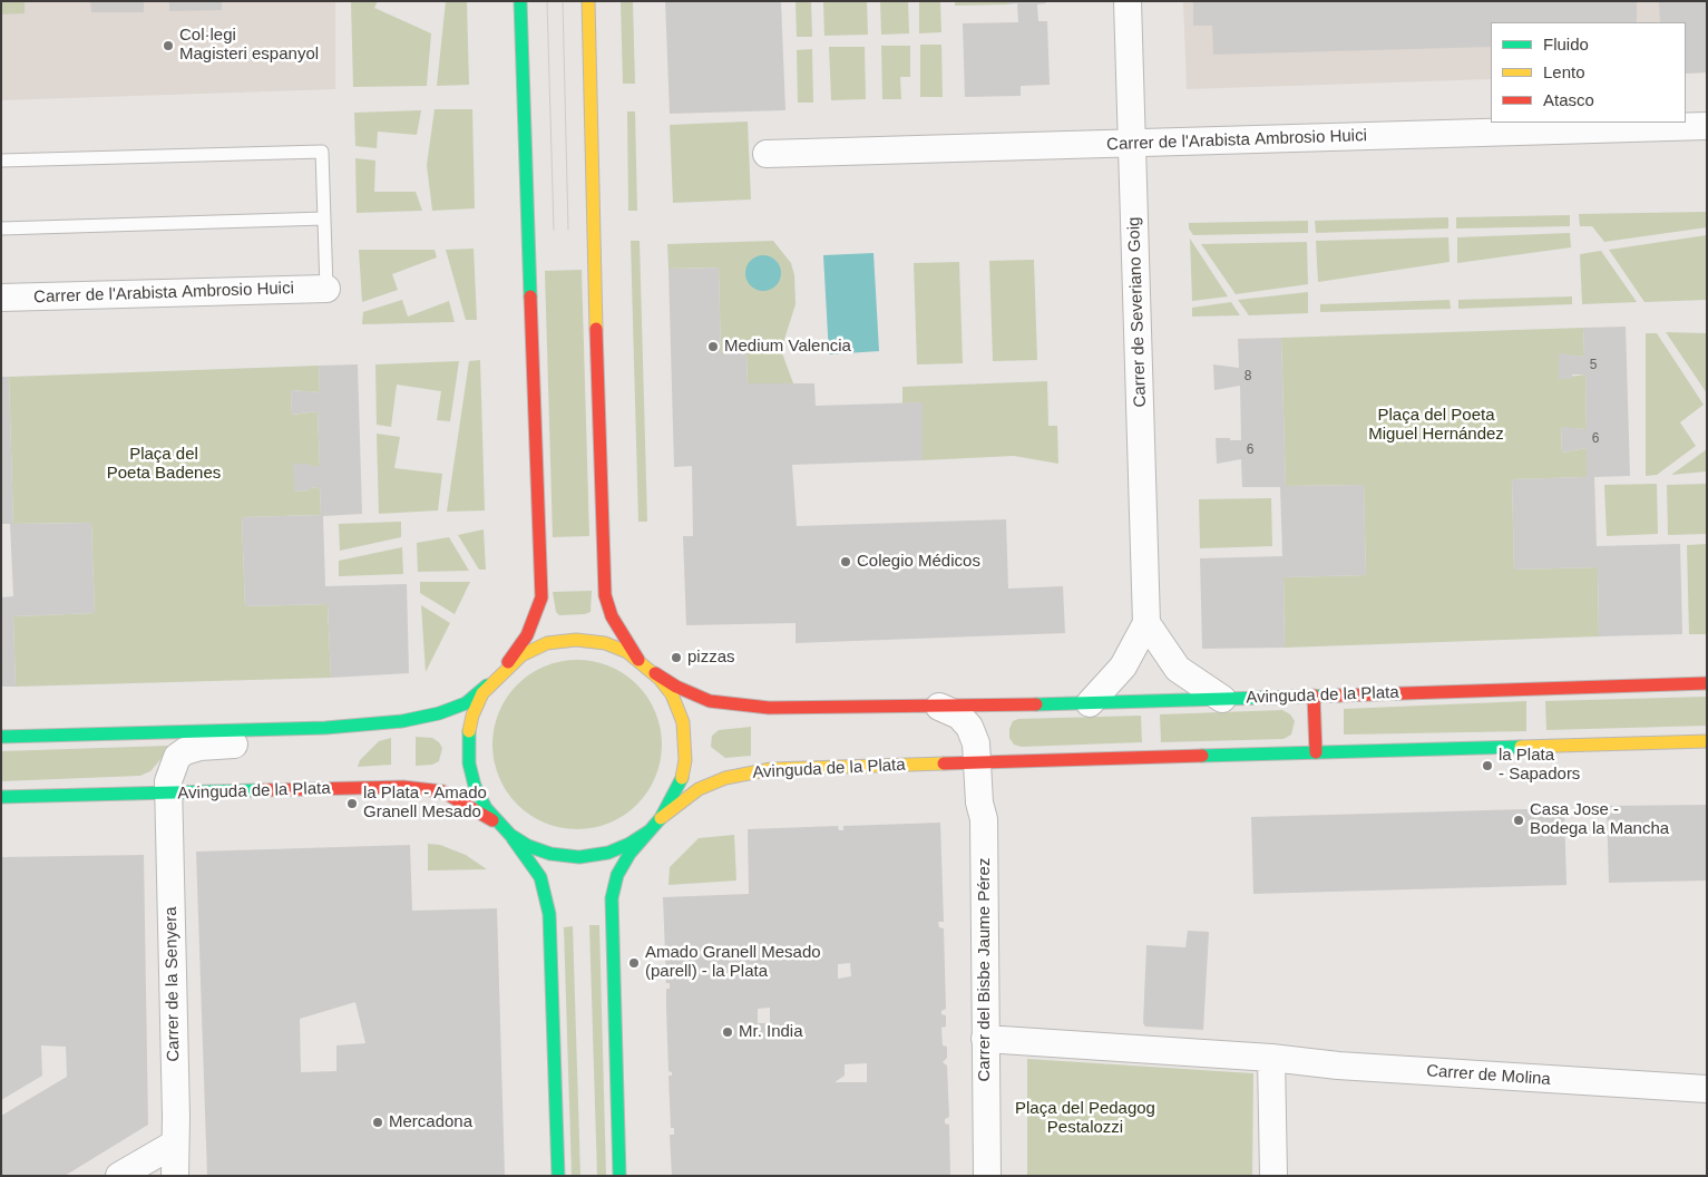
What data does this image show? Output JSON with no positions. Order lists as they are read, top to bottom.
{
  "streets": {
    "main road": ["Avinguda de la Plata"],
    "street": [
      "Carrer de l'Arabista Ambrosio Huici",
      "Carrer de Severiano Goig",
      "Carrer del Bisbe Jaume Pérez",
      "Carrer de la Senyera",
      "Carrer de Molina"
    ]
  },
  "crossings": [
    ["Carrer de l'Arabista Ambrosio Huici", "Carrer de Severiano Goig"],
    ["Carrer de Severiano Goig", "Avinguda de la Plata"],
    ["Avinguda de la Plata", "Carrer del Bisbe Jaume Pérez"],
    ["Avinguda de la Plata", "Carrer de la Senyera"]
  ],
  "parks": ["Plaça del Poeta Miguel Hernández", "Plaça del Poeta Badenes", "Plaça del Pedagog Pestalozzi"],
  "places": [
    "Col·legi Magisteri espanyol",
    "Medium Valencia",
    "Colegio Médicos",
    "pizzas",
    "la Plata - Sapadors",
    "la Plata - Amado Granell Mesado",
    "Casa Jose - Bodega la Mancha",
    "Amado Granell Mesado (parell) - la Plata",
    "Mr. India",
    "Mercadona"
  ],
  "house_numbers": [
    "5",
    "8",
    "6",
    "6"
  ],
  "legend": ["Fluido", "Lento", "Atasco"]
}
